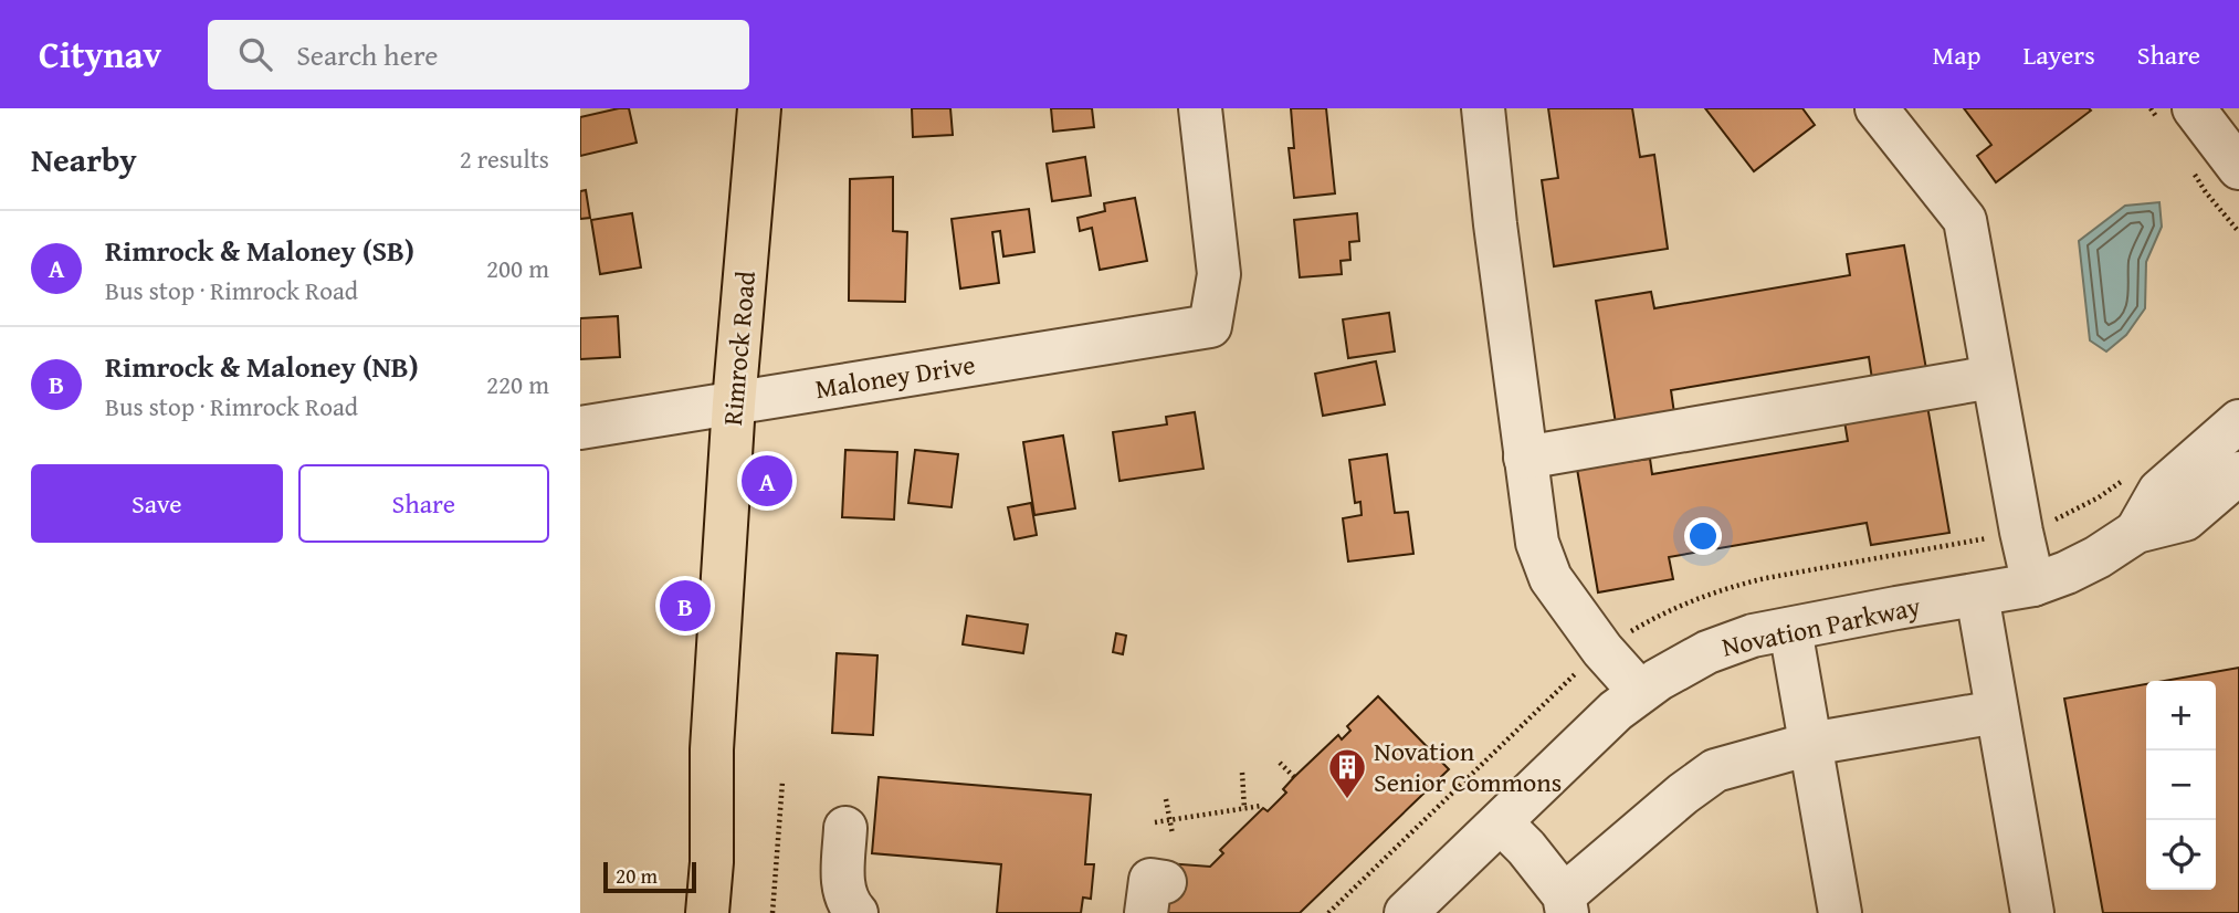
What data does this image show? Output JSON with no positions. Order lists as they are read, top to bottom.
{
  "streets": {
    "main road": ["Rimrock Road"],
    "street": ["Maloney Drive", "Novation Parkway"]
  },
  "crossings": [
    ["Rimrock Road", "Maloney Drive"]
  ],
  "places": {
    "building": ["Novation Senior Commons"]
  },
  "scale_bar": "20 m",
  "page": {
    "header": "Citynav",
    "search": "Search here",
    "nav": ["Map", "Layers", "Share"],
    "heading": ["Nearby", "2 results"],
    "list": [
      {
        "mark": "A",
        "name": "Rimrock & Maloney (SB)",
        "note": "Bus stop · Rimrock Road",
        "value": "200 m"
      },
      {
        "mark": "B",
        "name": "Rimrock & Maloney (NB)",
        "note": "Bus stop · Rimrock Road",
        "value": "220 m"
      }
    ],
    "buttons": ["Save", "Share"],
    "pins": ["A", "B"],
    "map_buttons": ["+", "−"],
    "scale": "20 m"
  }
}
